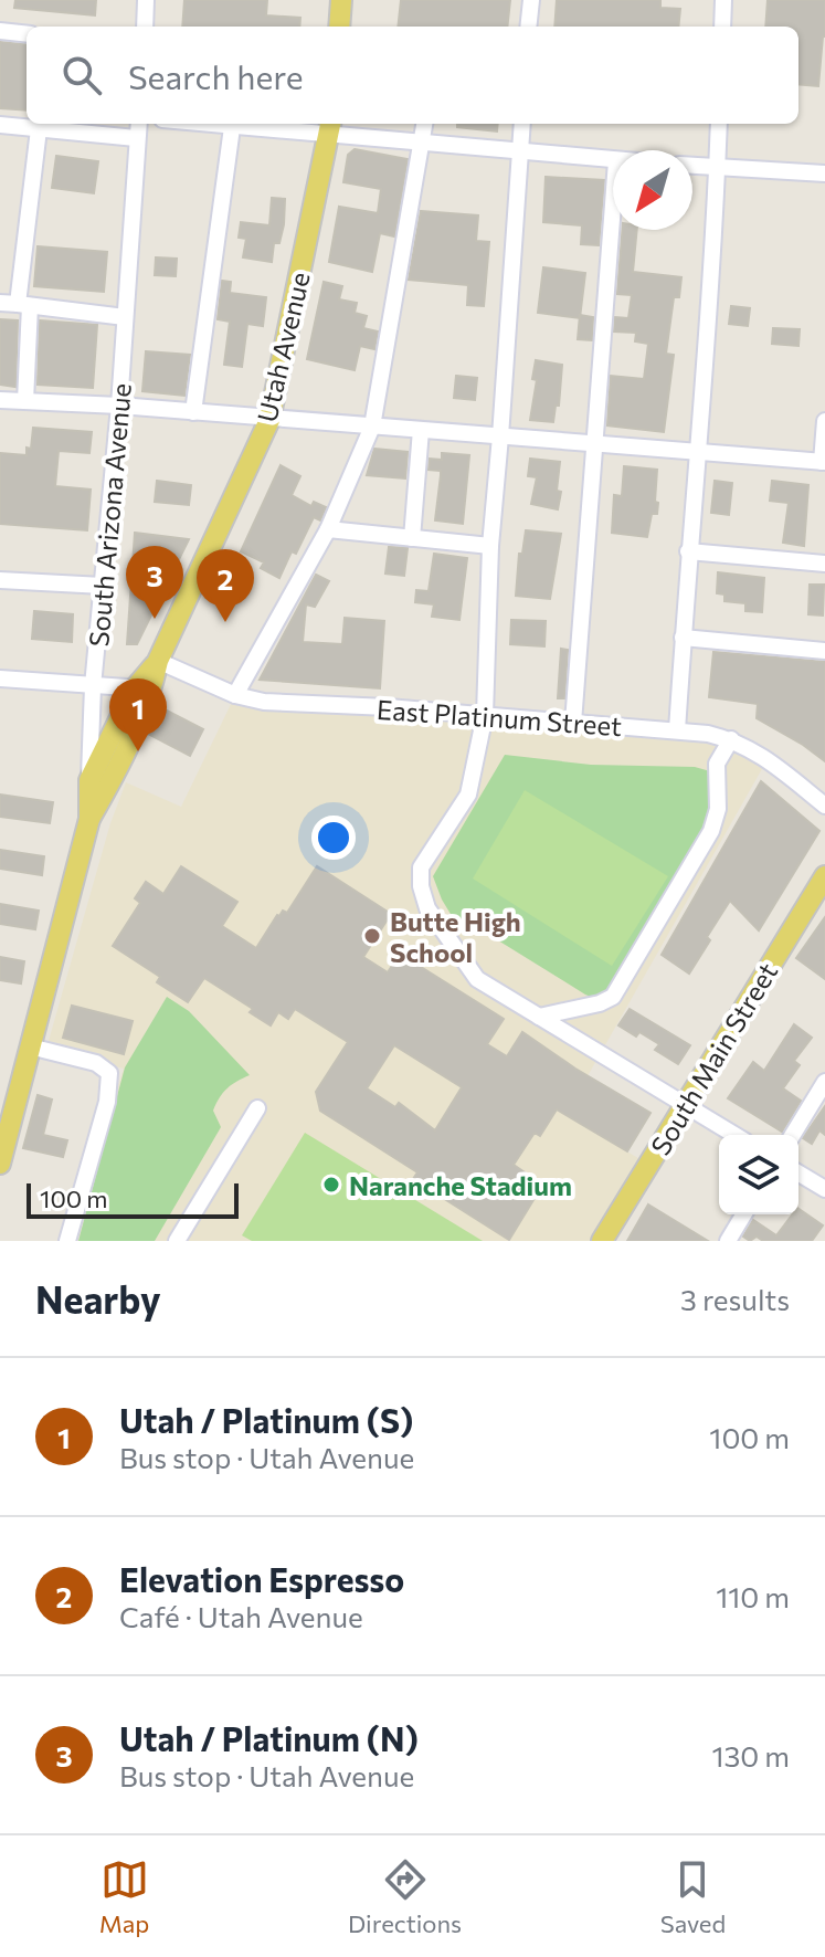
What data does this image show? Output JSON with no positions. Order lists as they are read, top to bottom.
{
  "streets": {
    "main road": ["Utah Avenue", "South Arizona Avenue", "South Main Street"],
    "street": ["East Platinum Street"]
  },
  "crossings": [
    ["Utah Avenue", "South Arizona Avenue"],
    ["Utah Avenue", "East Platinum Street"]
  ],
  "places": ["Butte High School", "Naranche Stadium"],
  "scale_bar": "100 m",
  "north": "bottom left",
  "page": {
    "search": "Search here",
    "pins": ["3", "2", "1"],
    "scale": "100 m",
    "heading": ["Nearby", "3 results"],
    "list": [
      {
        "mark": "1",
        "name": "Utah / Platinum (S)",
        "note": "Bus stop · Utah Avenue",
        "value": "100 m"
      },
      {
        "mark": "2",
        "name": "Elevation Espresso",
        "note": "Café · Utah Avenue",
        "value": "110 m"
      },
      {
        "mark": "3",
        "name": "Utah / Platinum (N)",
        "note": "Bus stop · Utah Avenue",
        "value": "130 m"
      }
    ],
    "nav": ["Map", "Directions", "Saved"]
  }
}
